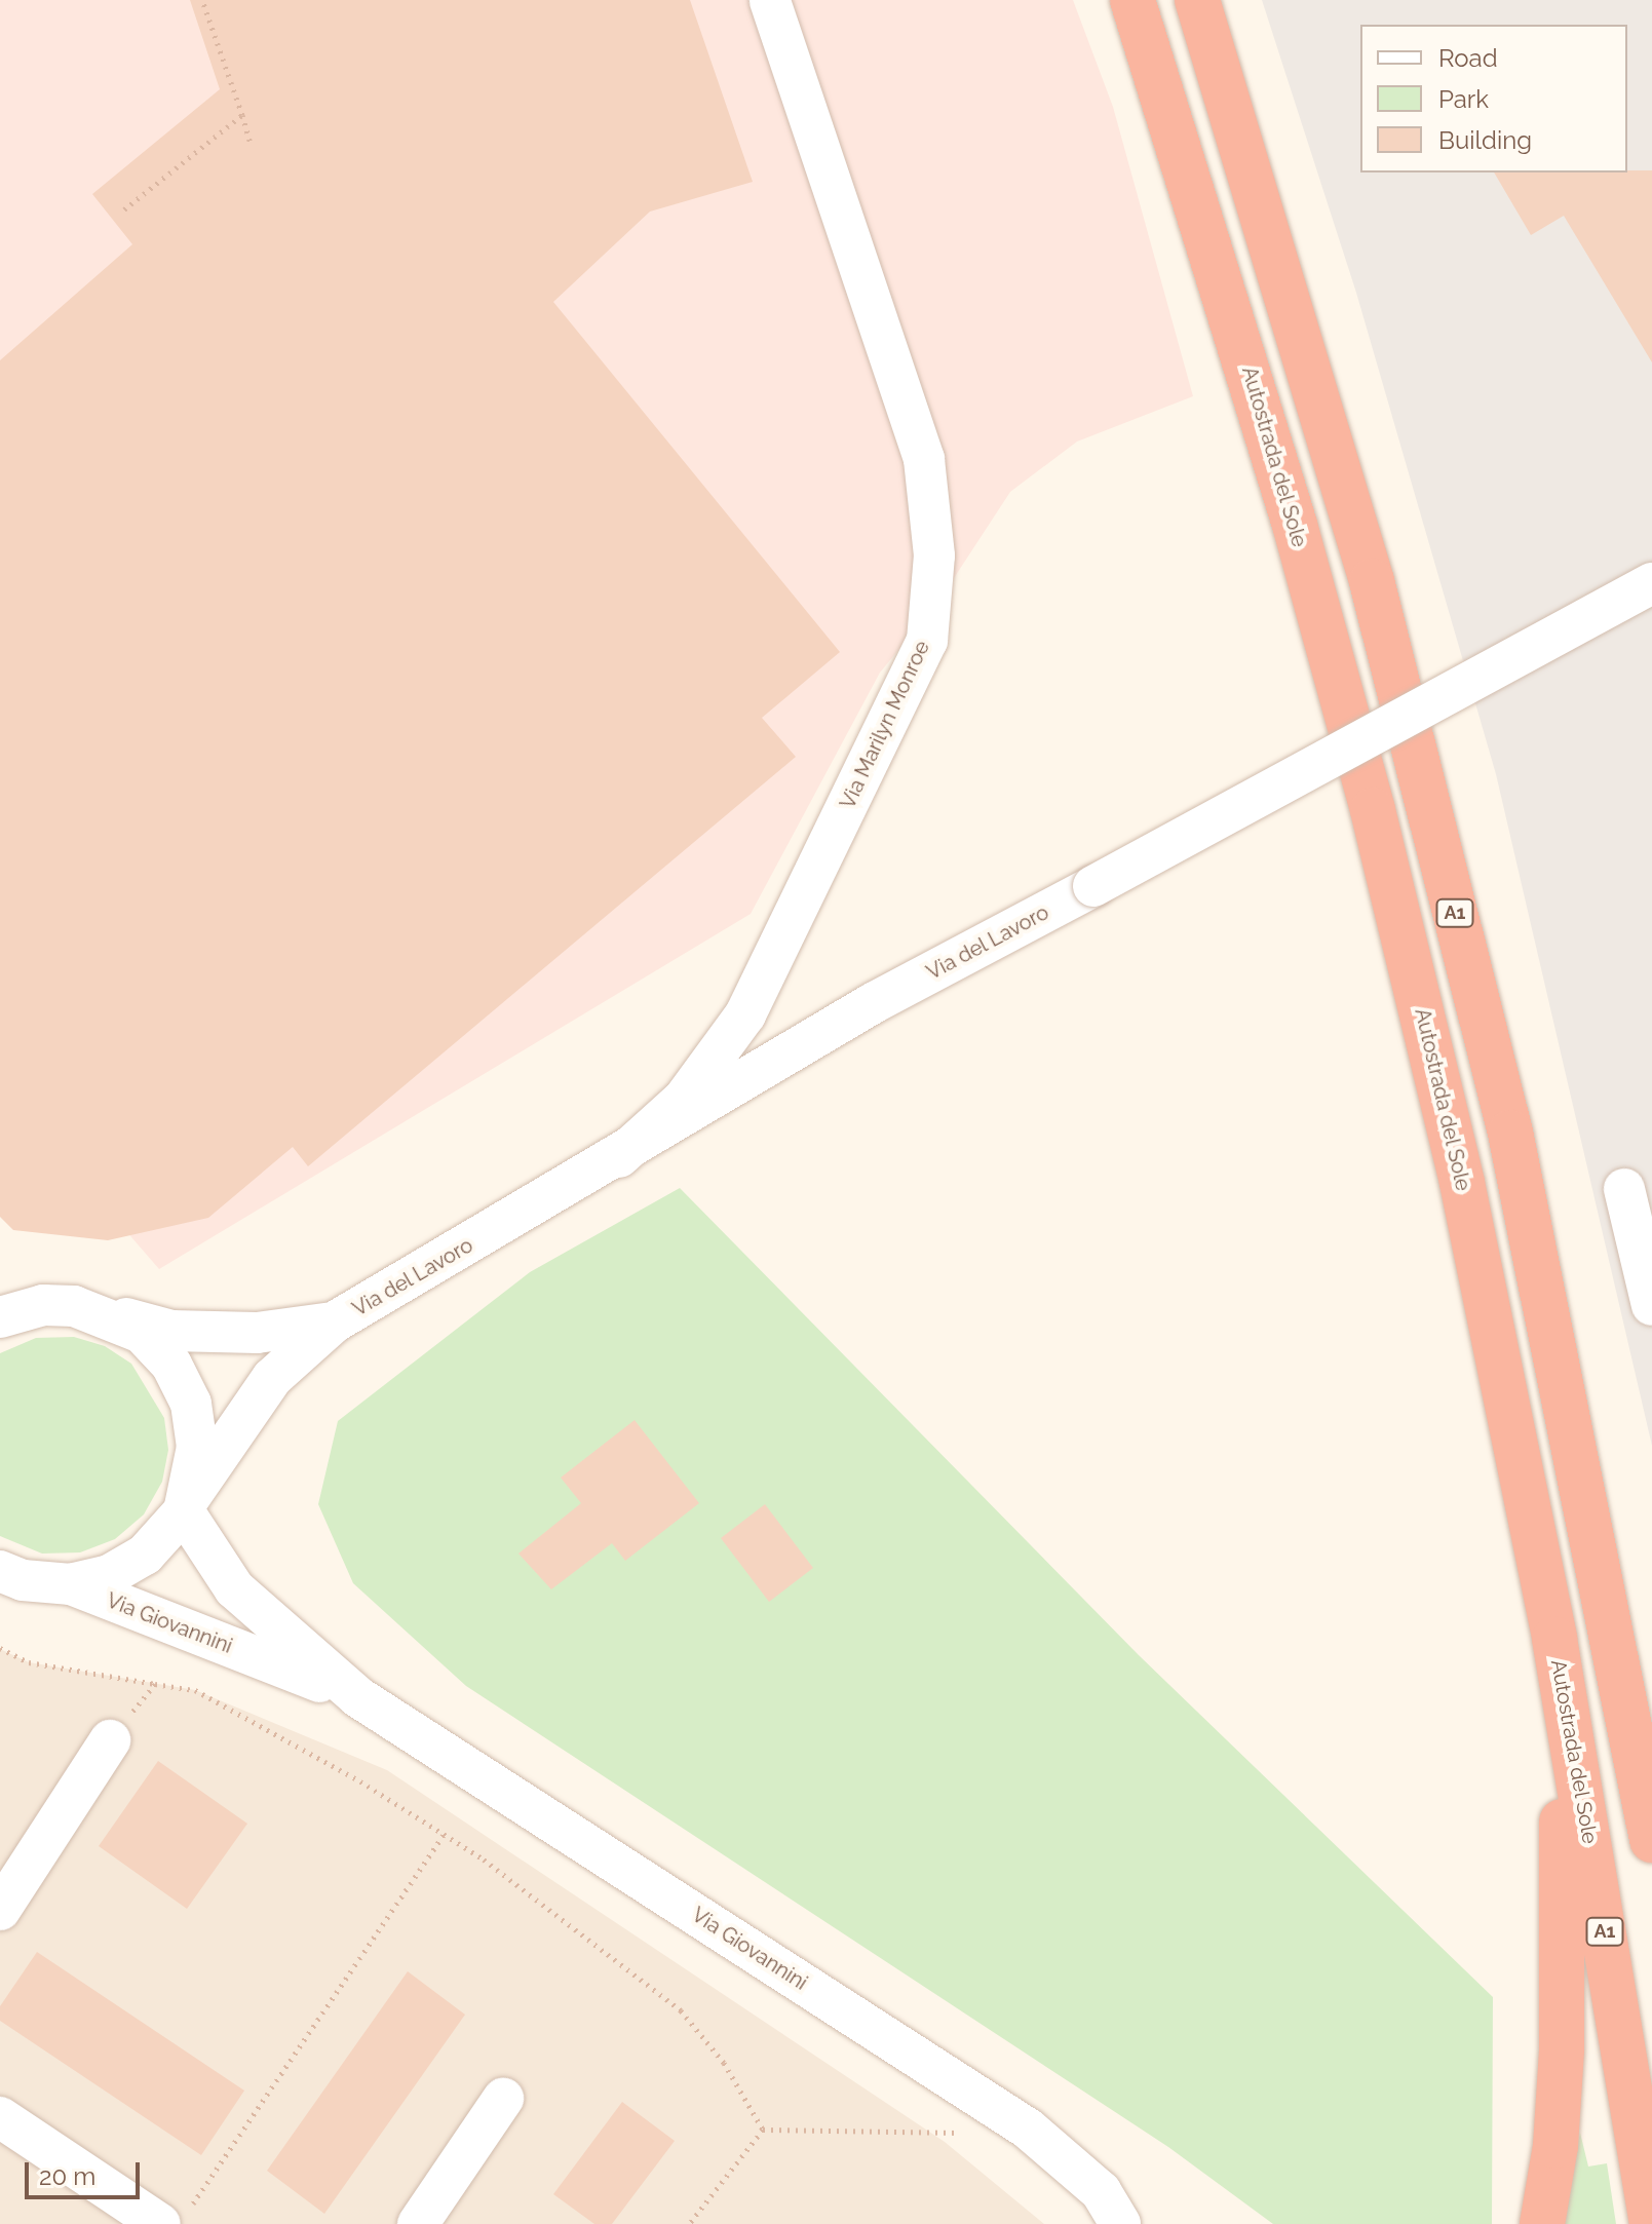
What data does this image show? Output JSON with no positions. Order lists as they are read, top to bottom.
{
  "streets": {
    "highway": ["Autostrada del Sole", "A1"],
    "street": ["Via Marilyn Monroe", "Via del Lavoro", "Via Giovannini"]
  },
  "crossings": [
    ["Via Marilyn Monroe", "Via del Lavoro"],
    ["Via del Lavoro", "Via Giovannini"]
  ],
  "legend": ["Road", "Park", "Building"],
  "scale_bar": "20 m"
}
